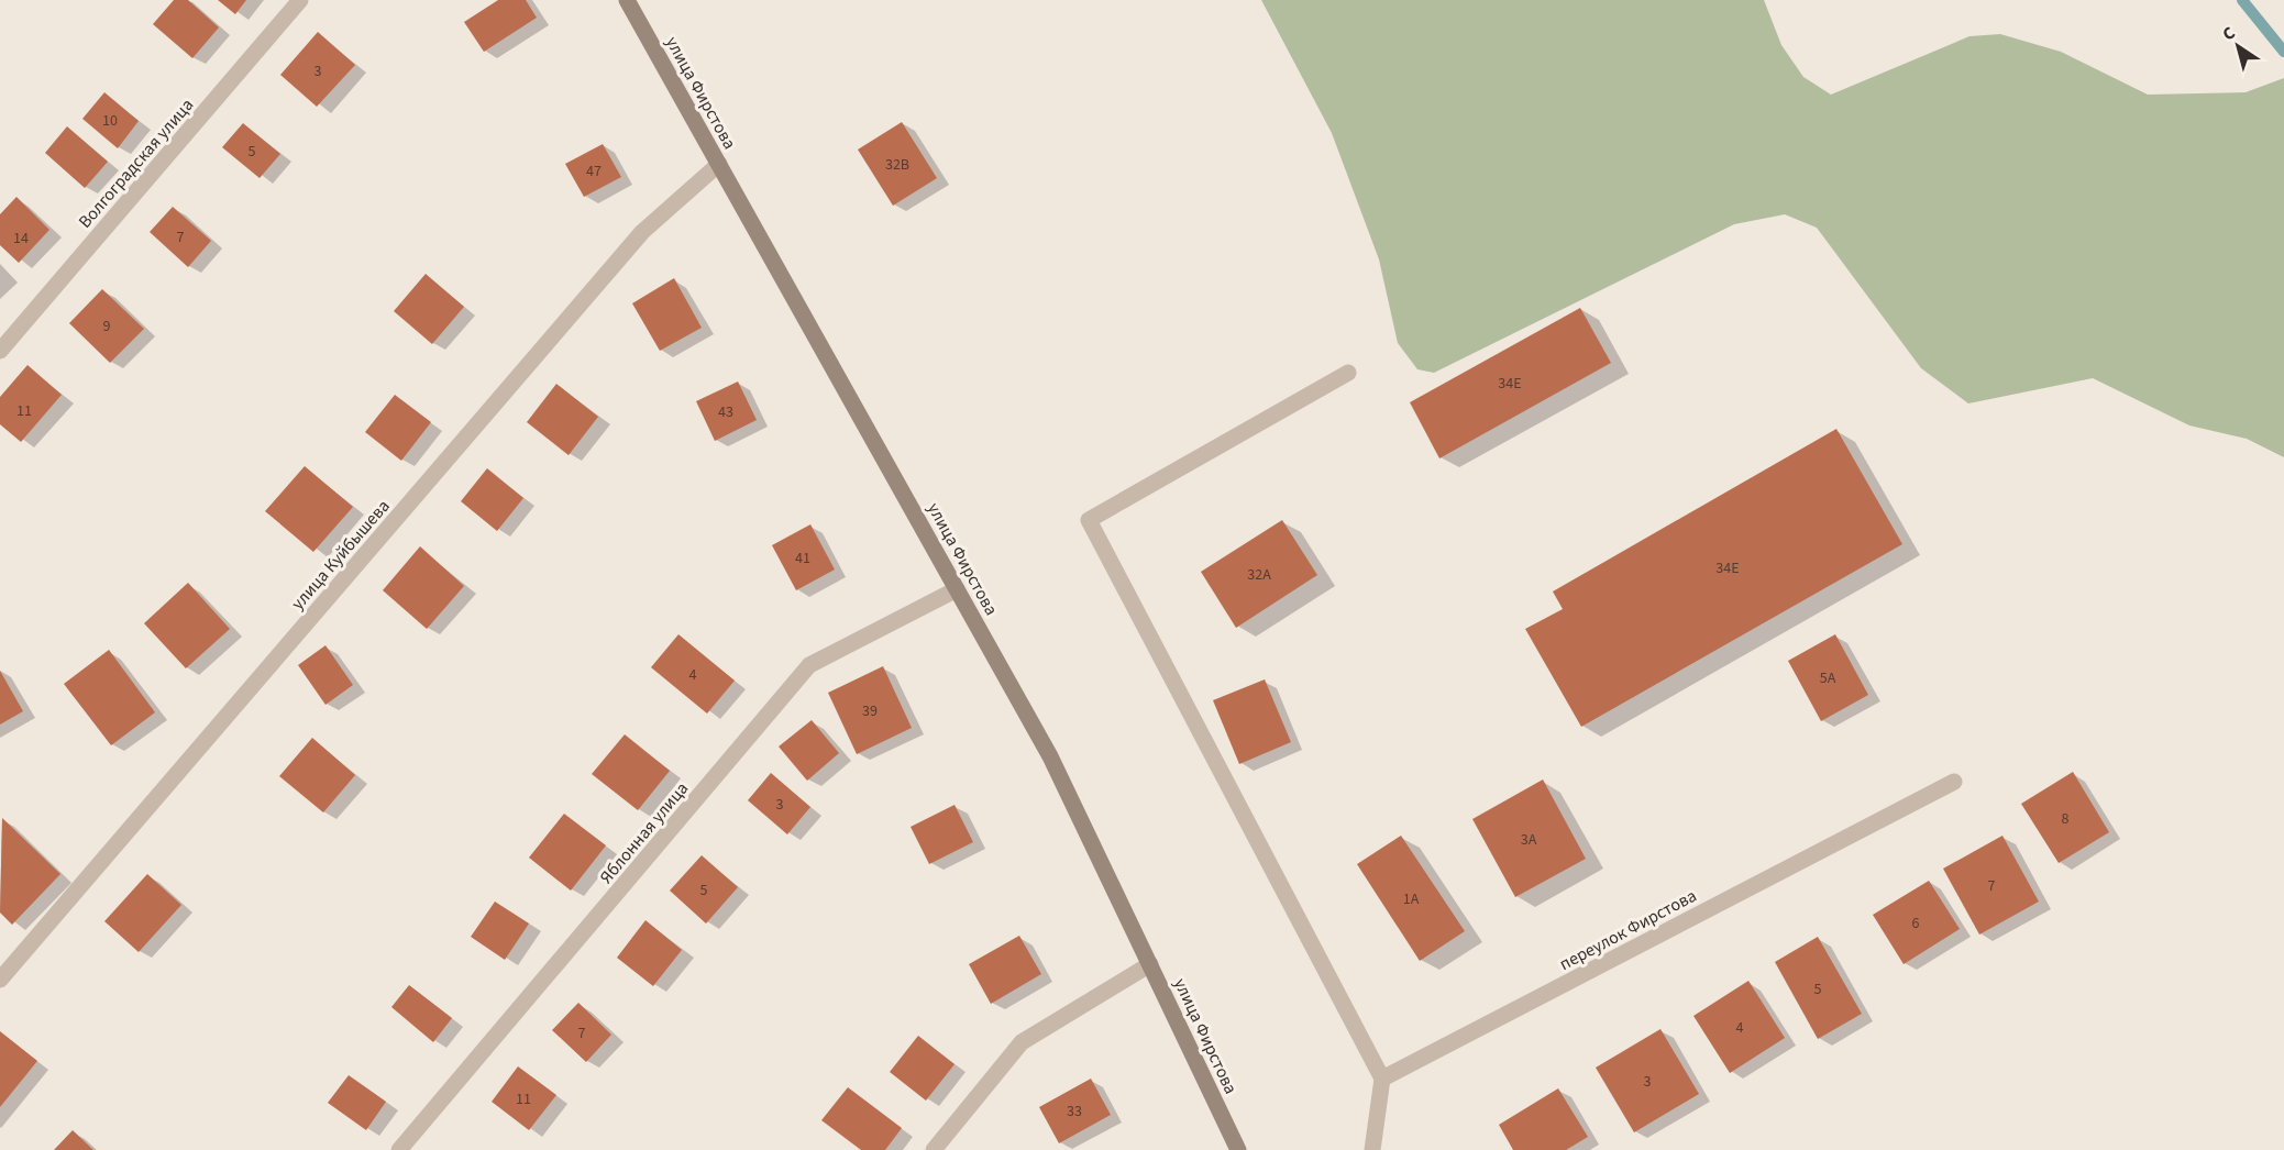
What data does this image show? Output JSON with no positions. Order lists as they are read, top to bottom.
{
  "streets": {
    "main road": ["улица Фирстова"],
    "street": [
      "Волгоградская улица",
      "улица Куйбышева",
      "Яблонная улица",
      "переулок Фирстова"
    ]
  },
  "crossings": [
    ["улица Фирстова", "улица Куйбышева"],
    ["улица Фирстова", "Яблонная улица"]
  ],
  "house_numbers": [
    "3",
    "10",
    "5",
    "32В",
    "47",
    "7",
    "14",
    "9",
    "34Е",
    "11",
    "43",
    "41",
    "34Е",
    "32А",
    "4",
    "5А",
    "39",
    "3",
    "8",
    "3А",
    "7",
    "5",
    "1А",
    "6",
    "5",
    "4",
    "7",
    "3",
    "11",
    "33"
  ],
  "north": "top left"
}
